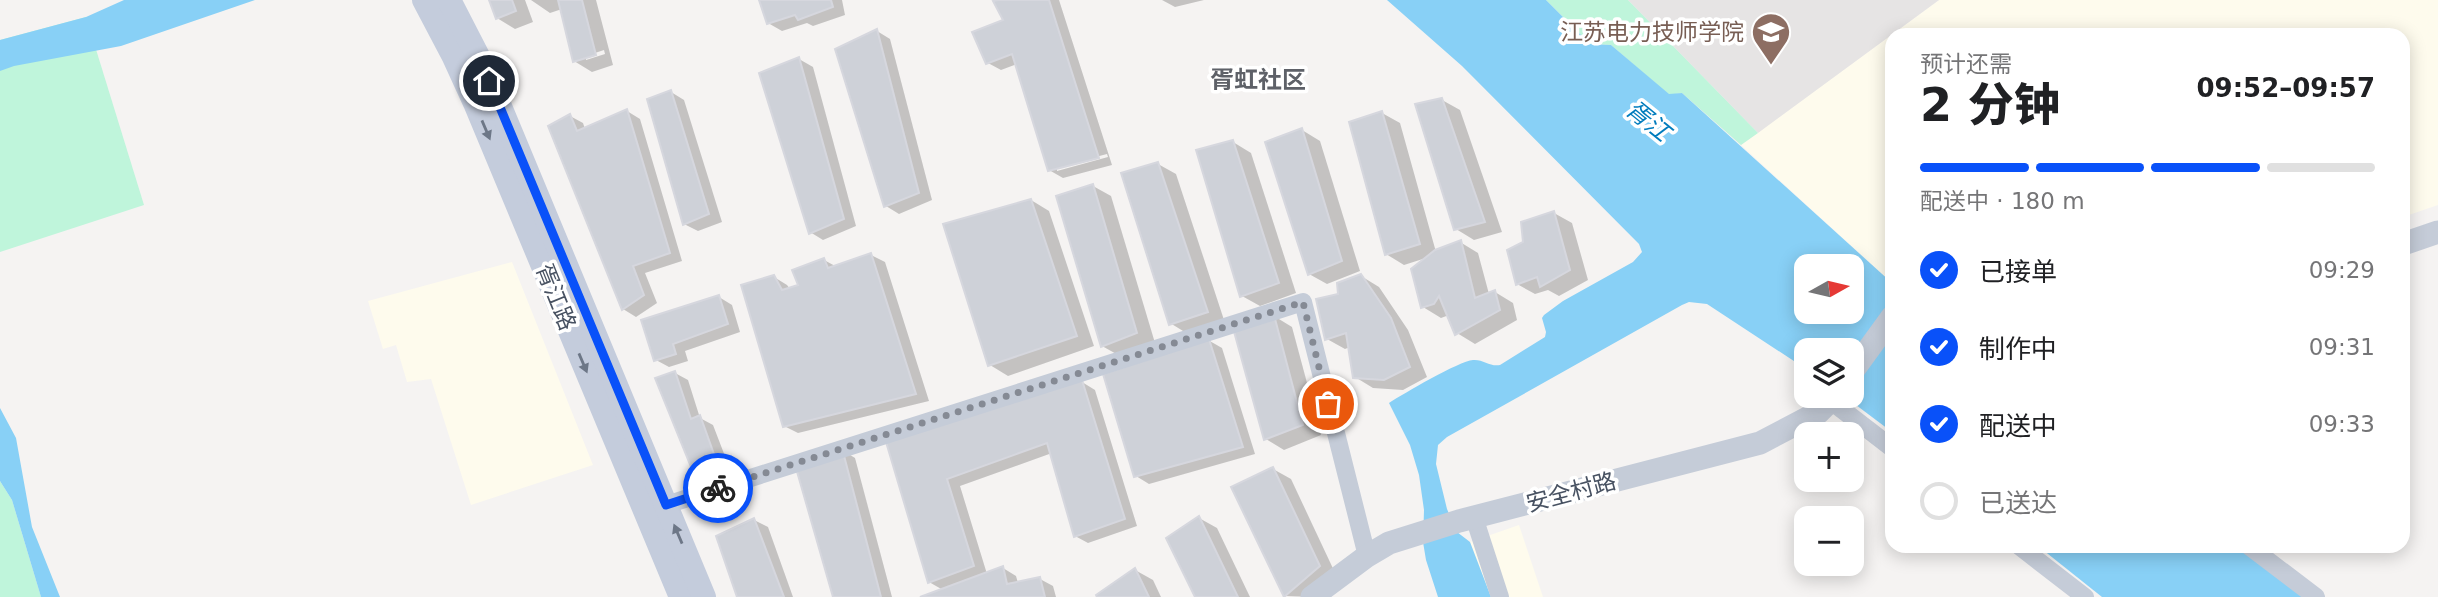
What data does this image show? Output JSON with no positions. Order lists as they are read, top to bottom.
{
  "streets": {
    "main road": ["胥江路"],
    "street": ["安全村路"]
  },
  "districts": ["胥虹社区"],
  "water": ["胥江"],
  "places": {
    "school or university": ["江苏电力技师学院"]
  },
  "north": "right",
  "page": {
    "heading": ["2 分钟", "预计还需", "09:52–09:57"],
    "bar": "配送中 · 180 m",
    "list": [
      ["已接单", "09:29"],
      ["制作中", "09:31"],
      ["配送中", "09:33"],
      "已送达"
    ],
    "map_buttons": ["+", "−"]
  }
}
